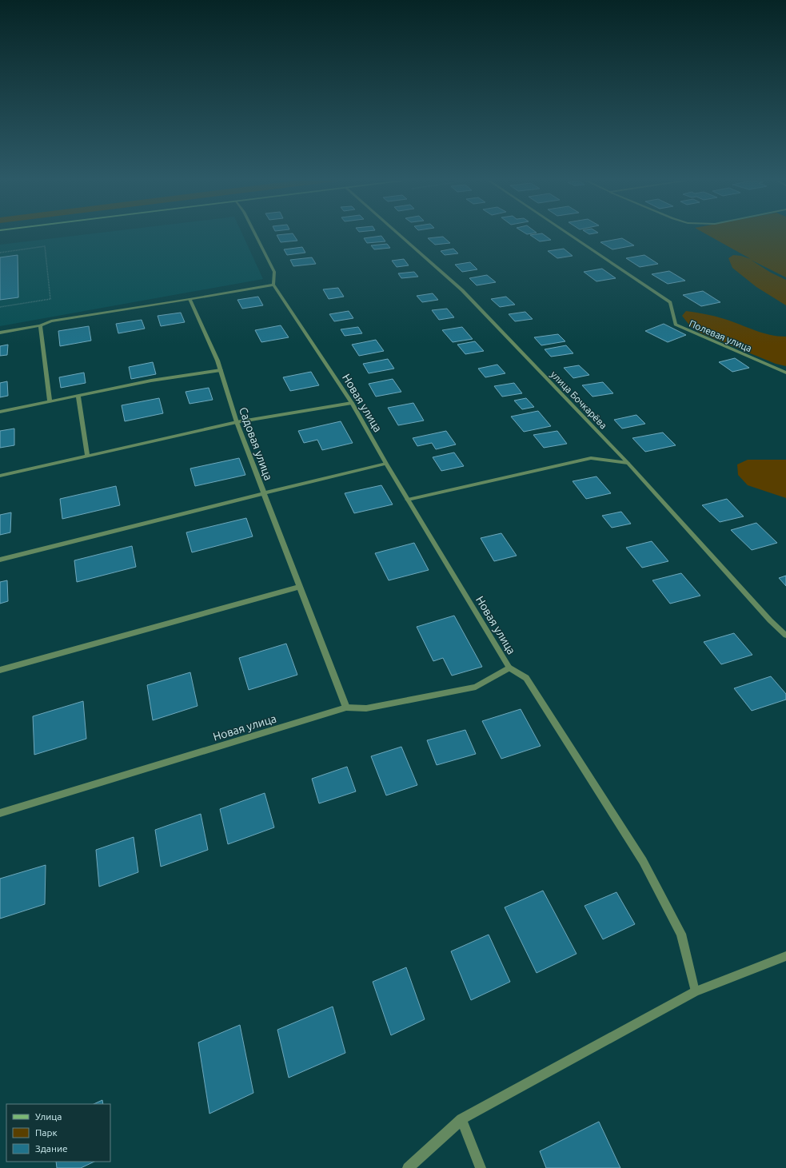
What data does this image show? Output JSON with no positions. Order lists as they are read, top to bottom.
{
  "streets": {
    "street": [
      "Полевая улица",
      "улица Бочкарёва",
      "Новая улица",
      "Садовая улица"
    ]
  },
  "legend": ["Улица", "Парк", "Здание"]
}
